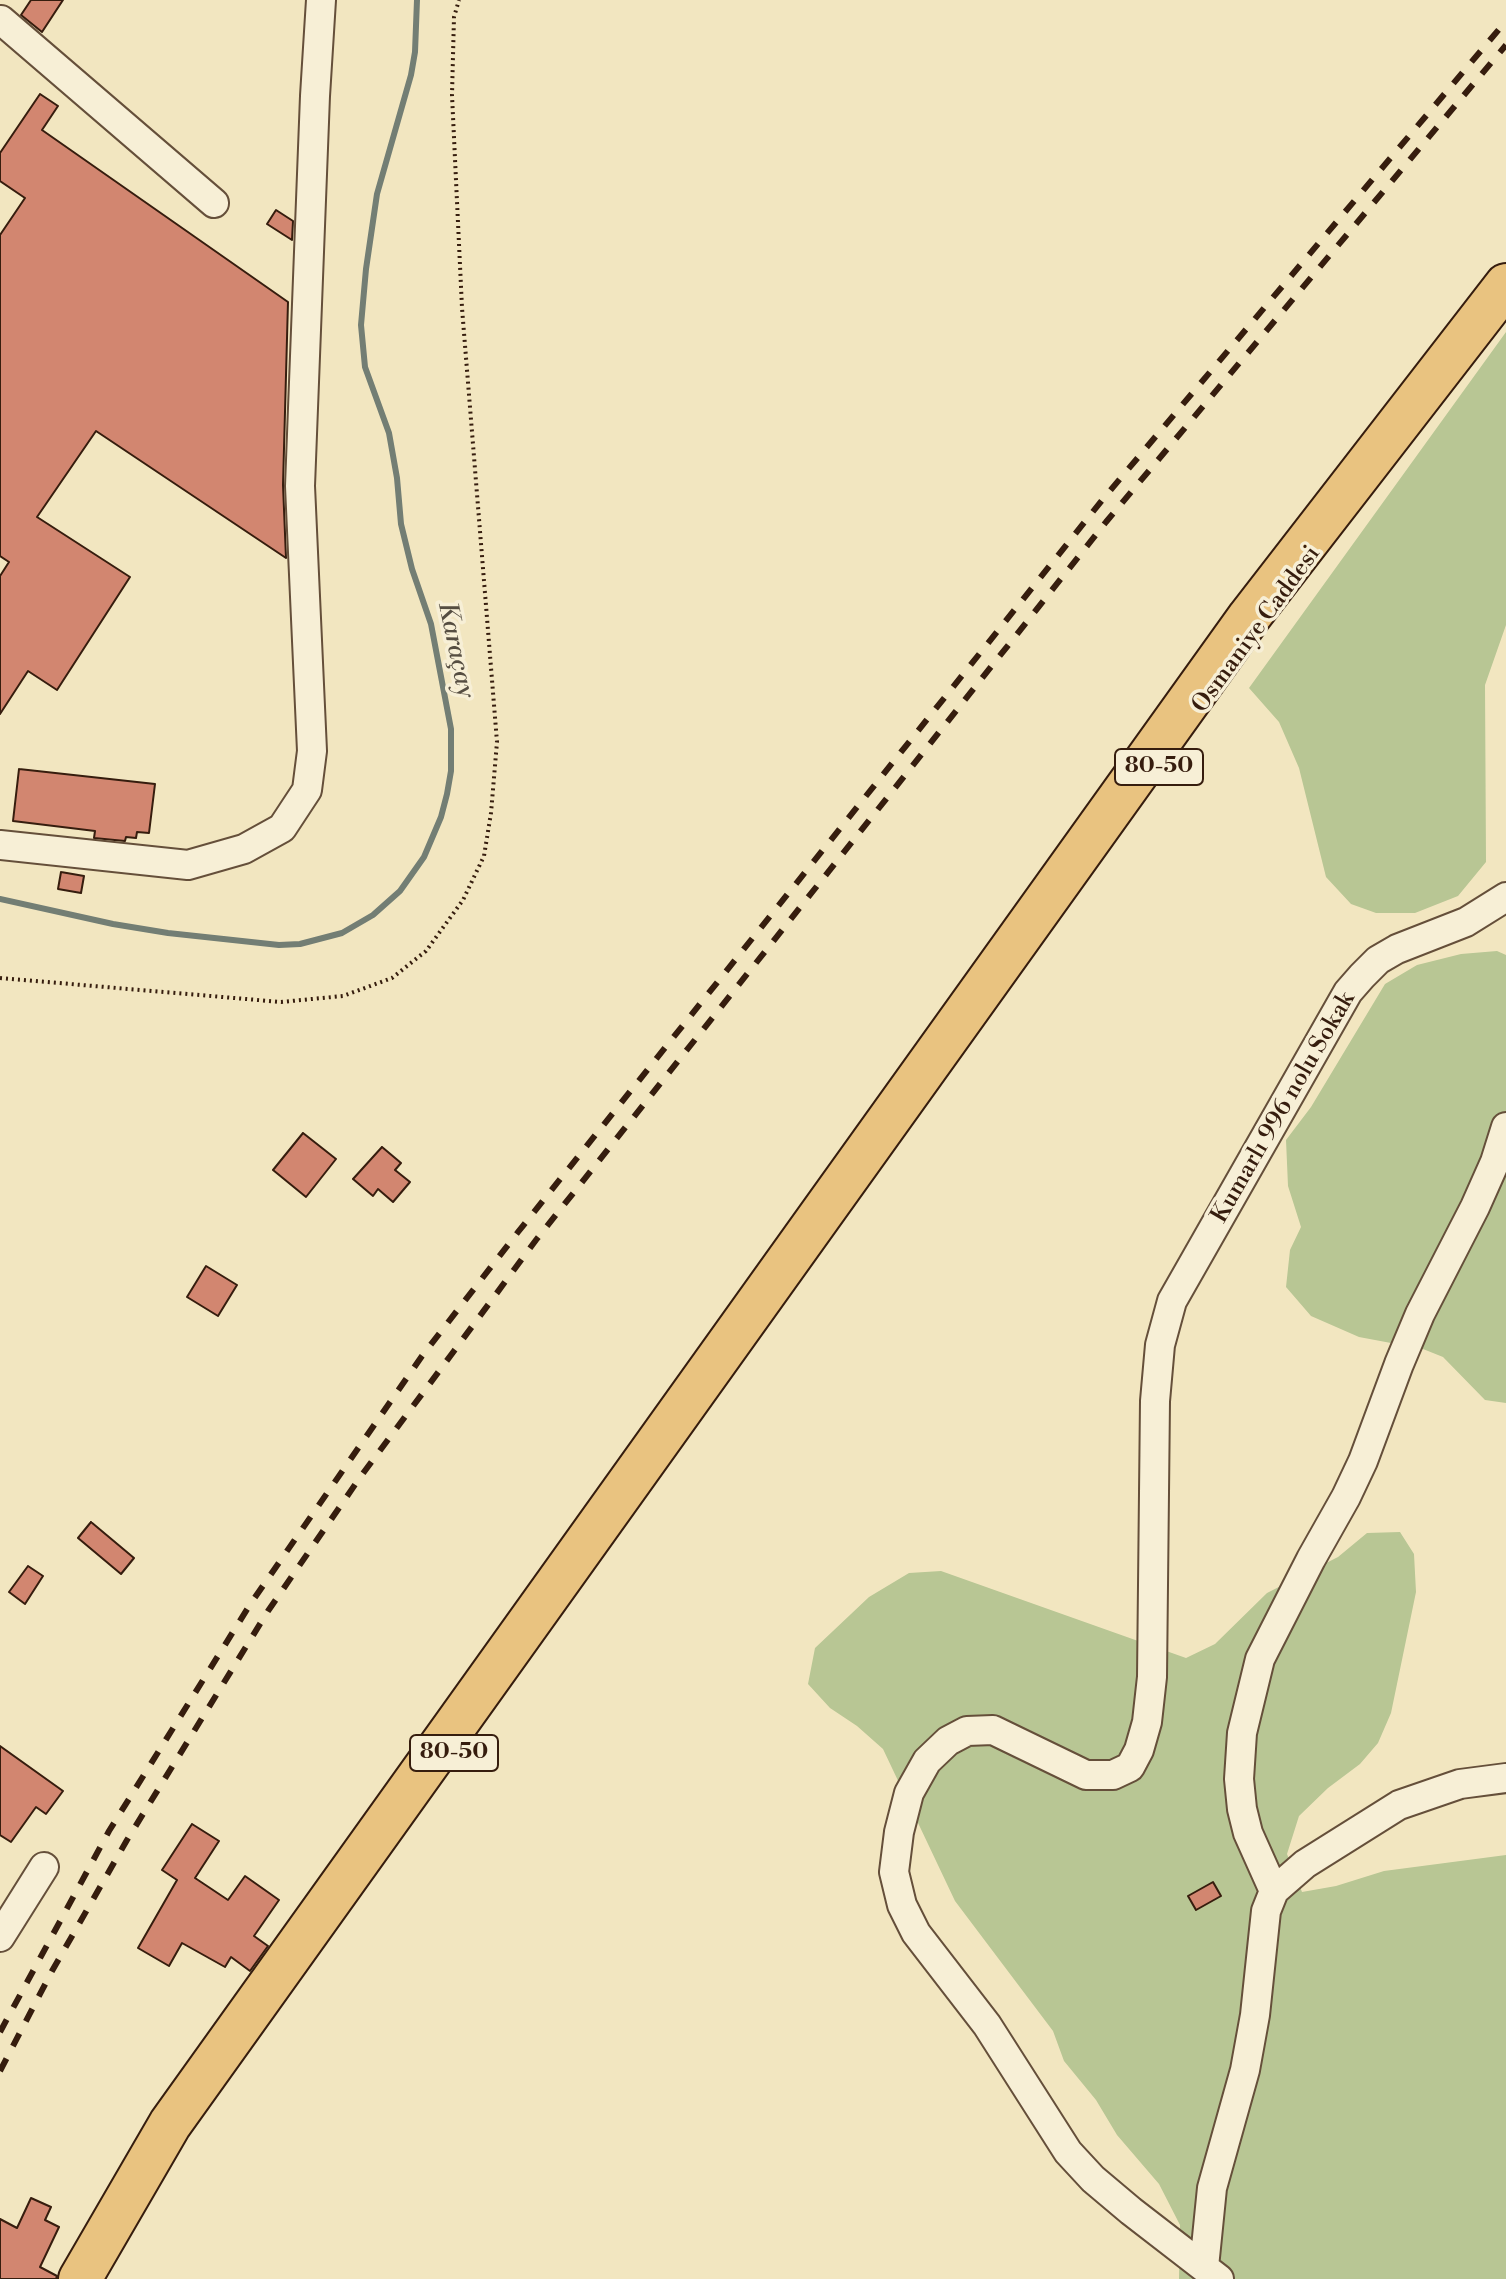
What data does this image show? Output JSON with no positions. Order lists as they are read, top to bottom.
{
  "streets": {
    "highway": ["Osmaniye Caddesi", "80-50"],
    "street": ["Kumarlı 996 nolu Sokak"]
  },
  "water": ["Karaçay"]
}
